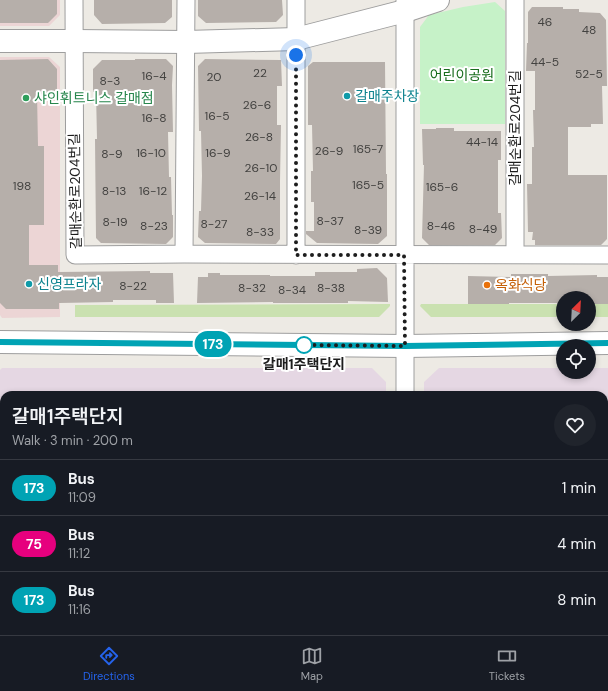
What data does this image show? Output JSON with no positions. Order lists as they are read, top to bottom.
{
  "streets": {
    "street": ["갈매순환로204번길"]
  },
  "parks": ["어린이공원"],
  "places": [
    "갈매주차장",
    "샤인휘트니스 갈매점",
    "신영프라자",
    "옥화식당",
    "갈매1주택단지"
  ],
  "lines": ["bus line 173"],
  "house_numbers": [
    "46",
    "48",
    "44-5",
    "22",
    "52-5",
    "16-4",
    "20",
    "8-3",
    "26-6",
    "16-5",
    "16-8",
    "26-8",
    "44-14",
    "165-7",
    "26-9",
    "16-10",
    "16-9",
    "8-9",
    "26-10",
    "165-5",
    "198",
    "165-6",
    "8-13",
    "16-12",
    "26-14",
    "8-37",
    "8-19",
    "8-27",
    "8-23",
    "8-46",
    "8-49",
    "8-39",
    "8-33",
    "8-22",
    "8-32",
    "8-38",
    "8-34"
  ],
  "north": "top right",
  "page": {
    "on_map": "173",
    "heading": ["갈매1주택단지", "Walk · 3 min · 200 m"],
    "list": [
      {
        "mark": "173",
        "name": "Bus",
        "note": "11:09",
        "value": "1 min"
      },
      {
        "mark": "75",
        "name": "Bus",
        "note": "11:12",
        "value": "4 min"
      },
      {
        "mark": "173",
        "name": "Bus",
        "note": "11:16",
        "value": "8 min"
      }
    ],
    "tabs": ["Directions", "Map", "Tickets"]
  }
}
